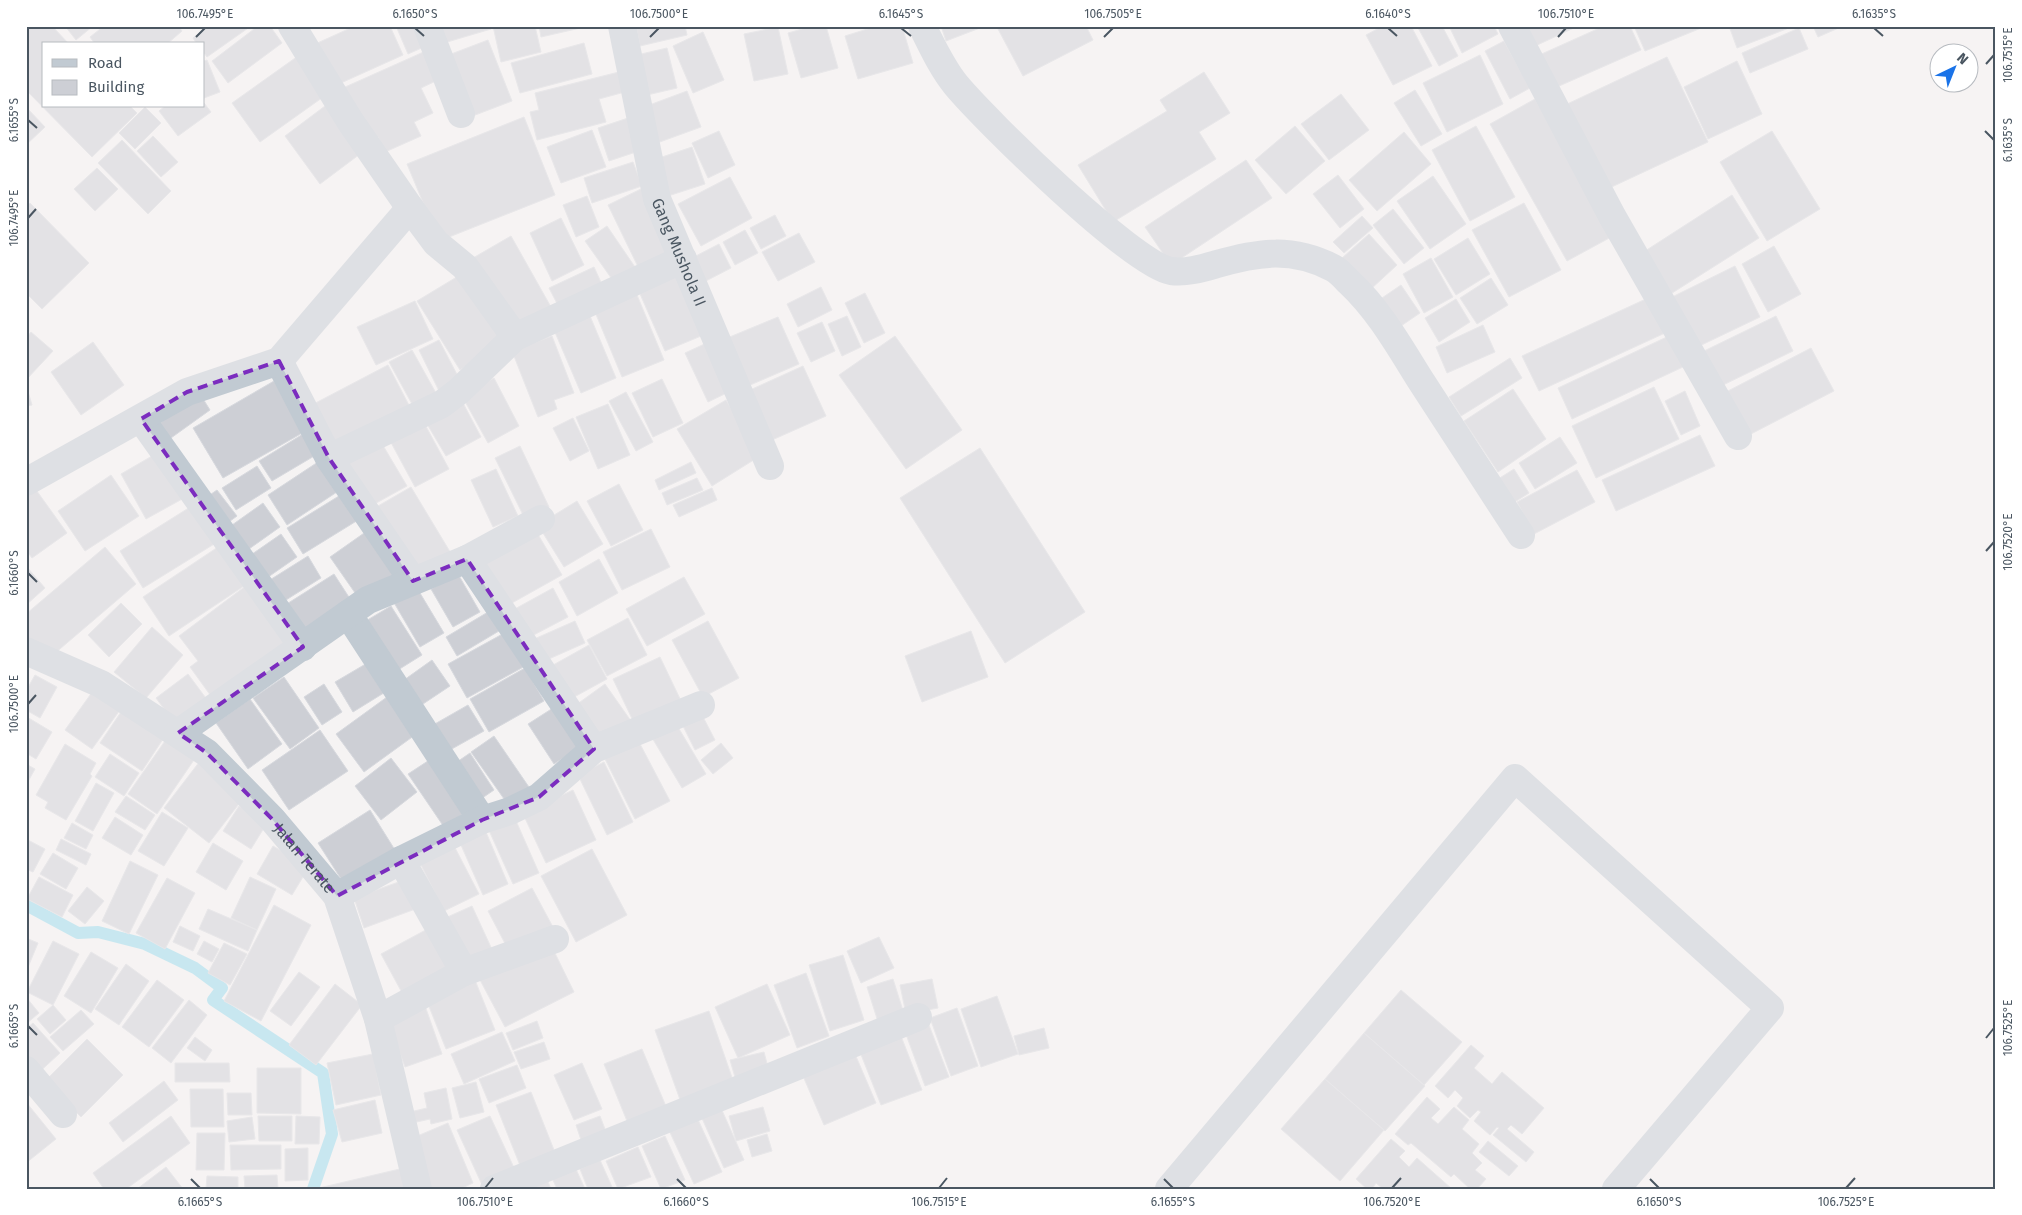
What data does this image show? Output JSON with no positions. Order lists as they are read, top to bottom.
{
  "streets": {
    "street": ["Gang Mushola II", "Jalan Terate"]
  },
  "legend": ["Road", "Building"],
  "north": "top right",
  "coordinates": [
    "106.7495°E",
    "6.1650°S",
    "106.7500°E",
    "6.1645°S",
    "106.7505°E",
    "6.1640°S",
    "106.7510°E",
    "6.1635°S",
    "106.7515°E",
    "6.1655°S",
    "106.7520°E",
    "6.1660°S",
    "6.1665°S",
    "106.7525°E"
  ]
}
